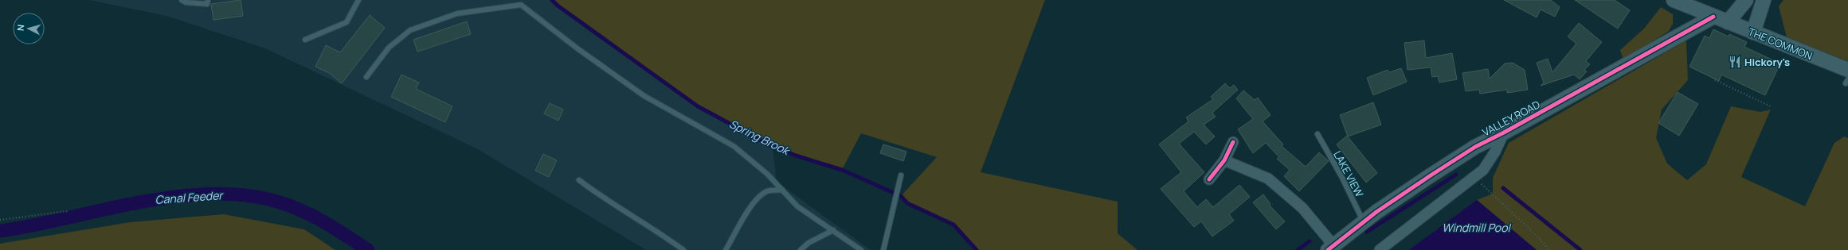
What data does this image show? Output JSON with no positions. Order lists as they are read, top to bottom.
{
  "streets": {
    "street": ["THE COMMON", "VALLEY ROAD"],
    "lane": ["LAKE VIEW"]
  },
  "crossings": [
    ["THE COMMON", "VALLEY ROAD"],
    ["VALLEY ROAD", "LAKE VIEW"]
  ],
  "water": ["Spring Brook", "Canal Feeder", "Windmill Pool"],
  "places": {
    "restaurant": ["Hickory's"]
  },
  "north": "left"
}
